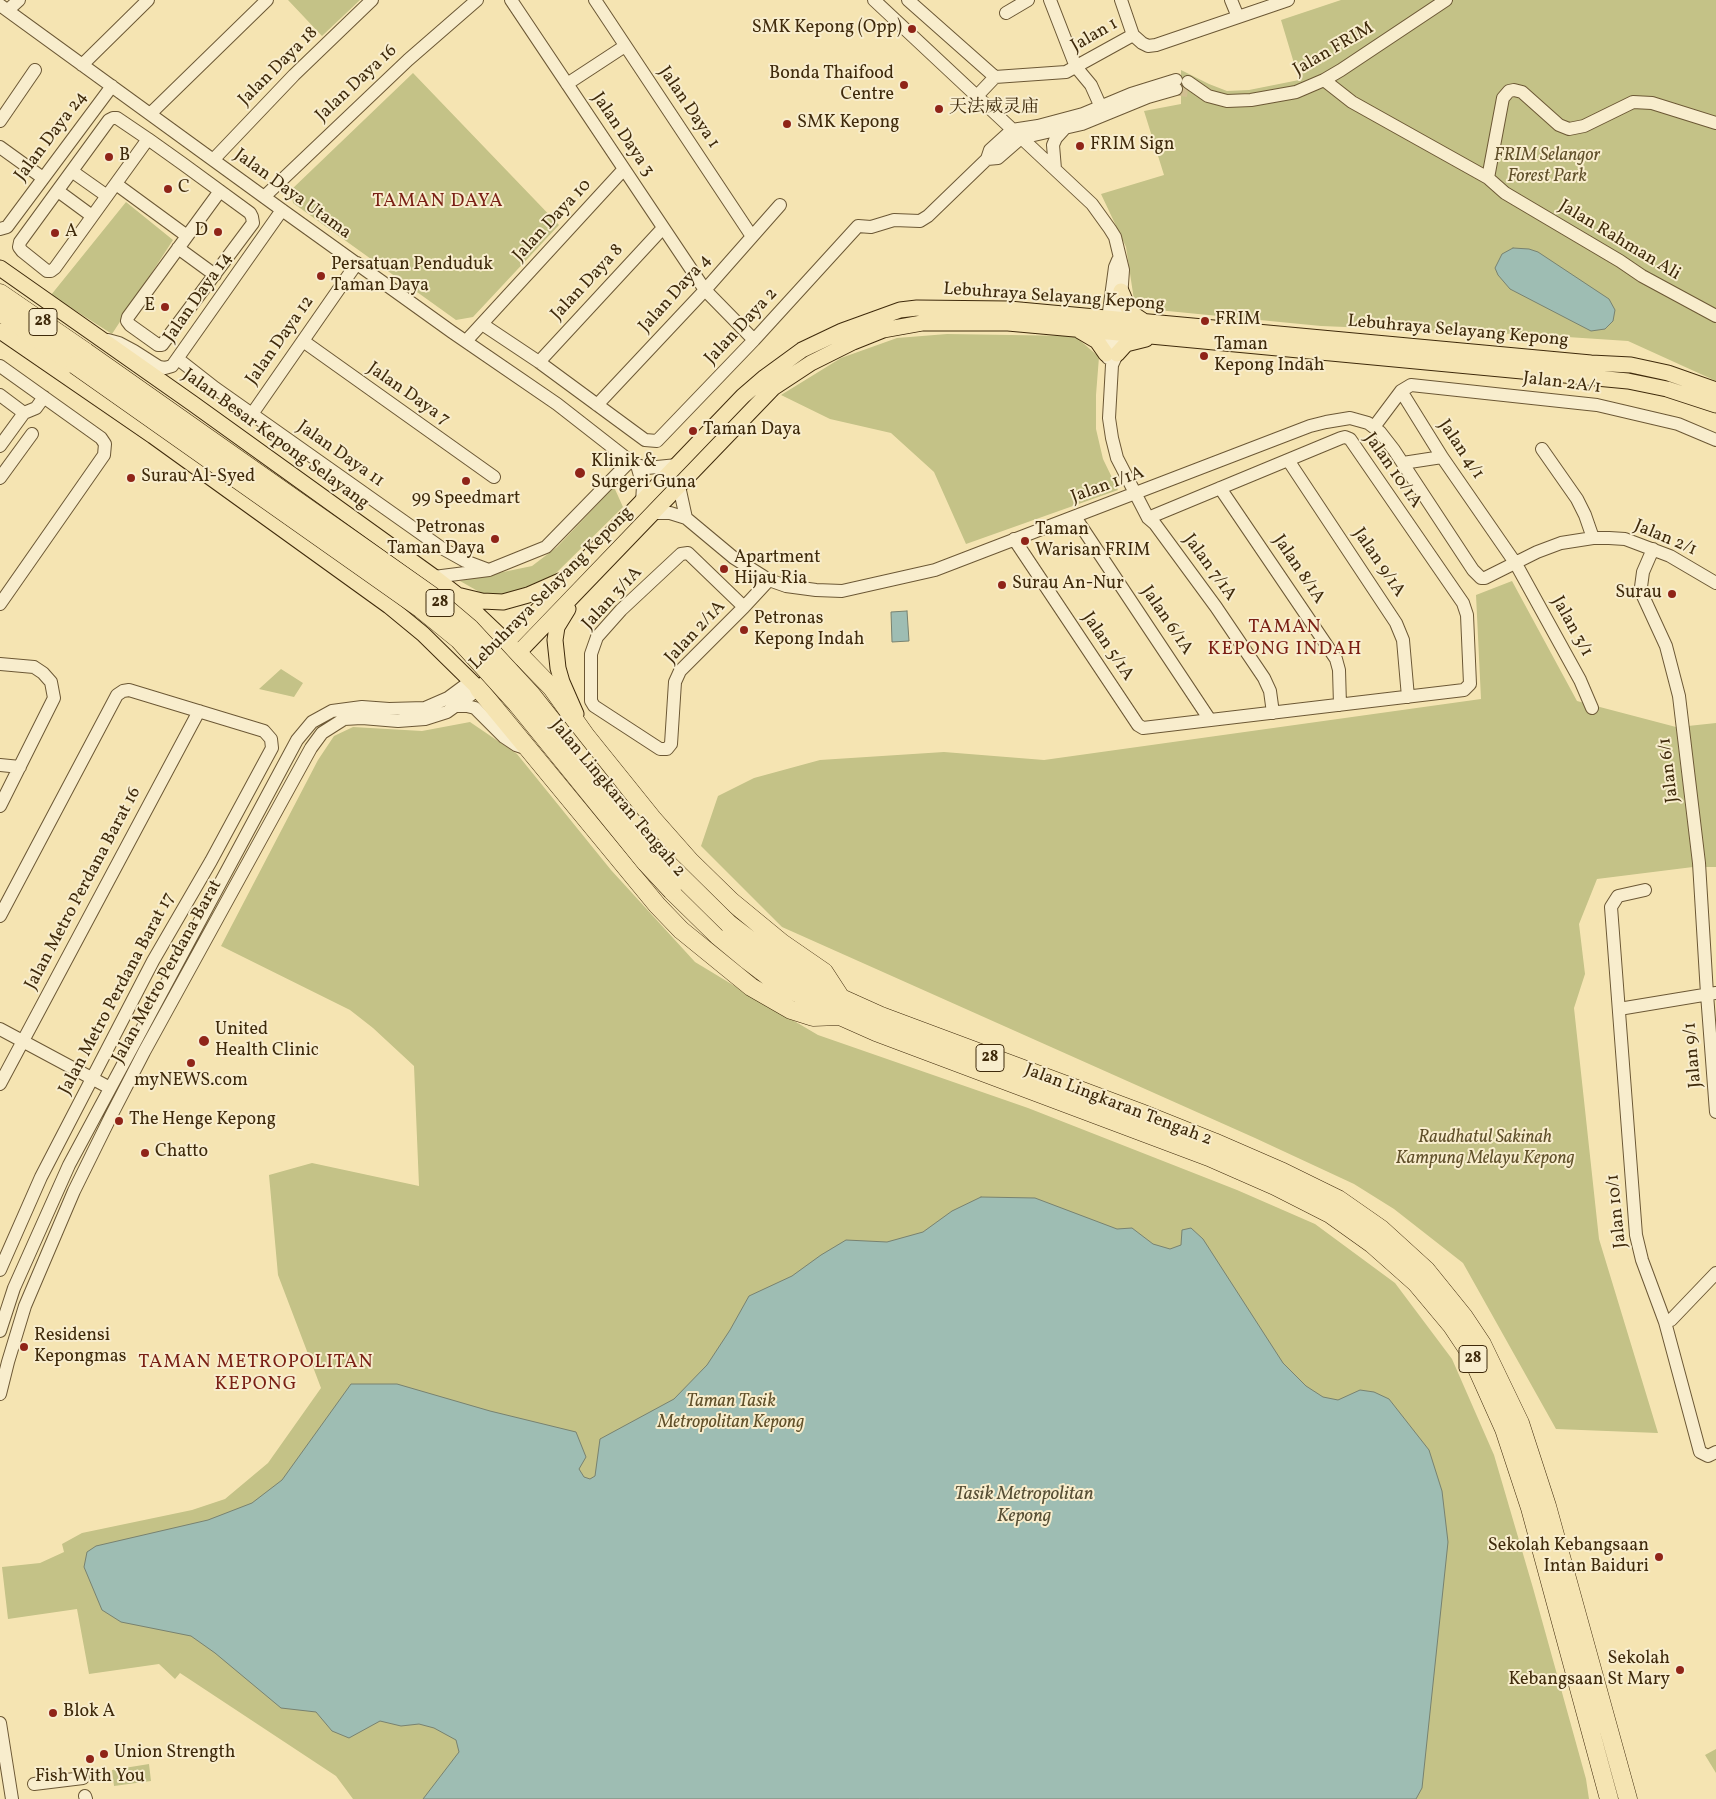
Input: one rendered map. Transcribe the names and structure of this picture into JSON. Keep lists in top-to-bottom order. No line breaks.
{"streets":{"highway":["28","Jalan Lingkaran Tengah 2"],"main road":["Lebuhraya Selayang Kepong","Jalan Besar Kepong Selayang"],"street":["Jalan 1","Jalan FRIM","Jalan Daya 18","Jalan Daya 16","Jalan Daya 1","Jalan Daya 3","Jalan Daya 24","Jalan Daya Utama","Jalan Daya 10","Jalan Rahman Ali","Jalan Daya 8","Jalan Daya 4","Jalan Daya 14","Jalan Daya 2","Jalan Daya 12","Jalan 2A/1","Jalan Daya 7","Jalan 4/1","Jalan Daya 11","Jalan 10/1A","Jalan 1/1A","Jalan 2/1","Jalan 9/1A","Jalan 7/1A","Jalan 8/1A","Jalan 3/1A","Jalan 6/1A","Jalan 3/1","Jalan 2/1A","Jalan 5/1A","Jalan 6/1","Jalan Metro Perdana Barat 16","Jalan Metro Perdana Barat","Jalan Metro Perdana Barat 17","Jalan 9/1","Jalan 10/1"]},"crossings":[["Jalan FRIM","Jalan Rahman Ali"],["Jalan FRIM","Jalan Daya 2"],["Jalan Daya 18","Jalan Daya Utama"],["Jalan Daya 16","Jalan Daya Utama"],["Jalan Daya 1","Jalan Daya 4"],["Jalan Daya 3","Jalan Daya 10"],["Jalan Daya 3","Jalan Daya 8"],["Jalan Daya 3","Jalan Daya 4"],["Jalan Daya 3","Jalan Daya 2"],["Jalan Daya 24","Jalan Daya Utama"],["Jalan Daya Utama","Jalan Daya 10"],["Jalan Daya Utama","Jalan Daya 14"],["Jalan Daya Utama","Jalan Daya 12"],["Jalan Daya 4","Jalan Daya 2"],["Jalan Daya 14","Jalan Besar Kepong Selayang"],["Jalan Daya 14","Jalan Daya 11"],["Lebuhraya Selayang Kepong","Jalan Besar Kepong Selayang"],["Lebuhraya Selayang Kepong","Jalan 1/1A"],["Lebuhraya Selayang Kepong","Jalan 7/1A"],["Lebuhraya Selayang Kepong","Jalan Metro Perdana Barat"],["Jalan Daya 12","Jalan Daya 7"],["Jalan Daya 12","Jalan Daya 11"],["Jalan 2A/1","Jalan 4/1"],["Jalan 4/1","Jalan 2/1"],["Jalan 4/1","Jalan 3/1"],["Jalan 10/1A","Jalan 9/1A"],["Jalan 10/1A","Jalan 7/1A"],["Jalan 10/1A","Jalan 8/1A"],["Jalan 1/1A","Jalan 2/1"],["Jalan 1/1A","Jalan 7/1A"],["Jalan 1/1A","Jalan 6/1A"],["Jalan 1/1A","Jalan 2/1A"],["Jalan 1/1A","Jalan 5/1A"],["Jalan 2/1","Jalan 3/1"],["Jalan 2/1","Jalan 6/1"],["Jalan 3/1A","Jalan 2/1A"],["Jalan 6/1A","Jalan 5/1A"],["Jalan 6/1","Jalan 9/1"],["Jalan Metro Perdana Barat 16","Jalan Metro Perdana Barat 17"]],"districts":["TAMAN DAYA","TAMAN KEPONG INDAH","TAMAN METROPOLITAN KEPONG"],"water":["Tasik Metropolitan Kepong"],"parks":["FRIM Selangor Forest Park","Raudhatul Sakinah Kampung Melayu Kepong","Taman Tasik Metropolitan Kepong"],"places":["SMK Kepong (Opp)","Bonda Thaifood Centre","天法威灵庙","SMK Kepong","FRIM Sign","B","C","D","A","Persatuan Penduduk Taman Daya","E","FRIM","Taman Kepong Indah","Taman Daya","Klinik & Surgeri Guna","Surau Al-Syed","99 Speedmart","Petronas Taman Daya","Taman Warisan FRIM","Apartment Hijau Ria","Surau An-Nur","Surau","Petronas Kepong Indah","United Health Clinic","myNEWS.com","The Henge Kepong","Chatto","Residensi Kepongmas","Sekolah Kebangsaan Intan Baiduri","Sekolah Kebangsaan St Mary","Blok A","Union Strength","Fish With You"]}
